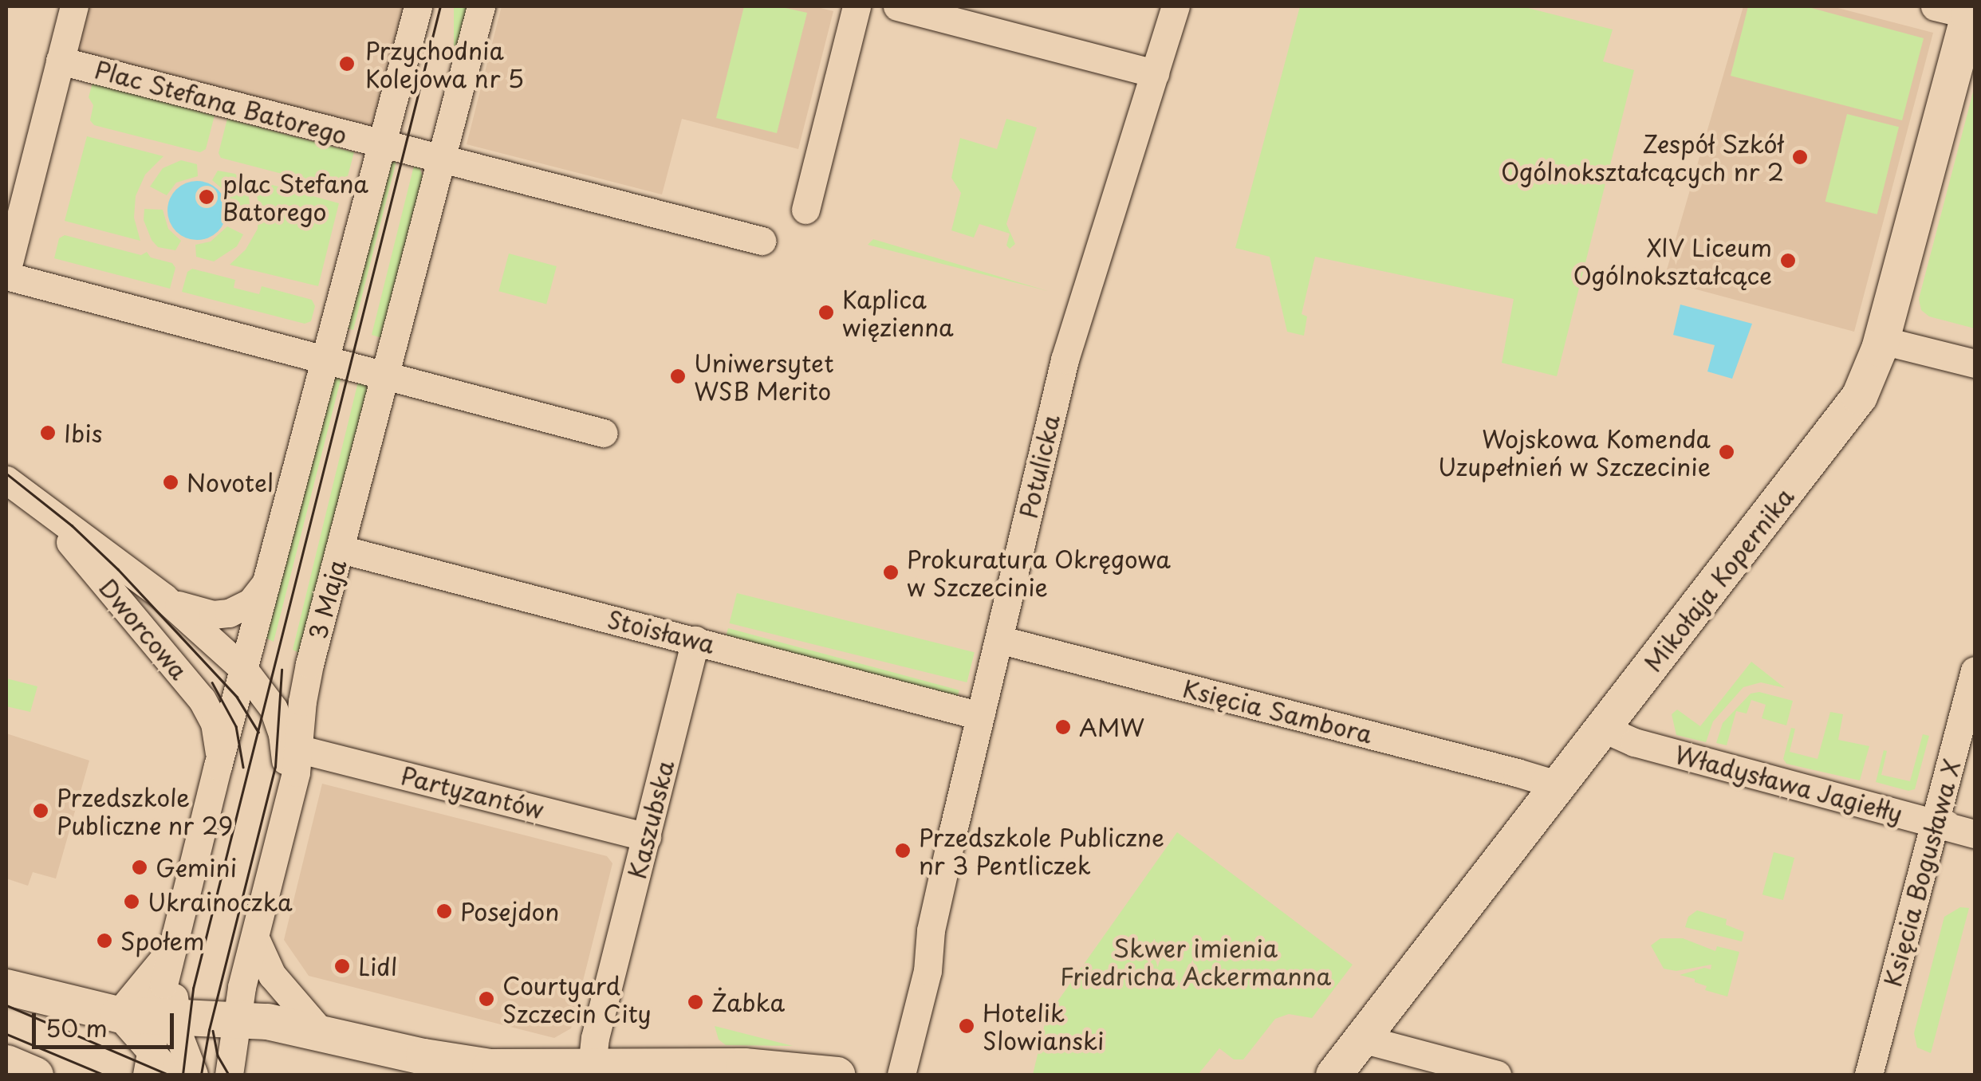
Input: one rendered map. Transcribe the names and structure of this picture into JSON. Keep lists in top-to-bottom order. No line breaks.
{"streets":{"main road":["Mikołaja Kopernika"],"street":["Plac Stefana Batorego","Potulicka","3 Maja","Dworcowa","Stoisława","Księcia Sambora","Władysława Jagiełły","Partyzantów","Kaszubska","Księcia Bogusława X"]},"crossings":[["Potulicka","Stoisława"],["Potulicka","Księcia Sambora"],["Mikołaja Kopernika","Księcia Sambora"],["Mikołaja Kopernika","Władysława Jagiełły"],["3 Maja","Dworcowa"],["3 Maja","Stoisława"],["3 Maja","Partyzantów"],["Stoisława","Kaszubska"],["Władysława Jagiełły","Księcia Bogusława X"],["Partyzantów","Kaszubska"]],"parks":["Skwer imienia Friedricha Ackermanna"],"places":["Przychodnia Kolejowa nr 5","Zespół Szkół Ogólnokształcących nr 2","plac Stefana Batorego","XIV Liceum Ogólnokształcące","Kaplica więzienna","Uniwersytet WSB Merito","Ibis","Wojskowa Komenda Uzupełnień w Szczecinie","Novotel","Prokuratura Okręgowa w Szczecinie","AMW","Przedszkole Publiczne nr 29","Przedszkole Publiczne nr 3 Pentliczek","Gemini","Ukrainoczka","Posejdon","Społem","Lidl","Courtyard Szczecin City","Żabka","Hotelik Slowianski"],"scale_bar":"50 m"}
